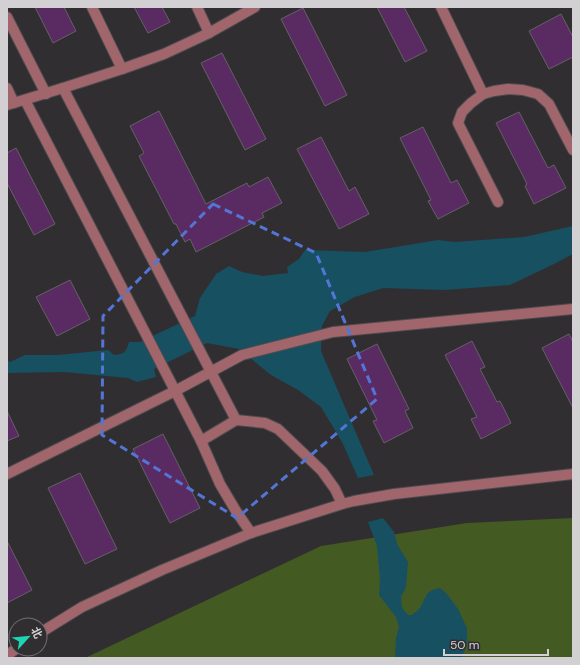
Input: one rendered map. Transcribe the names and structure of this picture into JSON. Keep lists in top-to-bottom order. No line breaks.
{"scale_bar":"50 m","north":"top right"}
